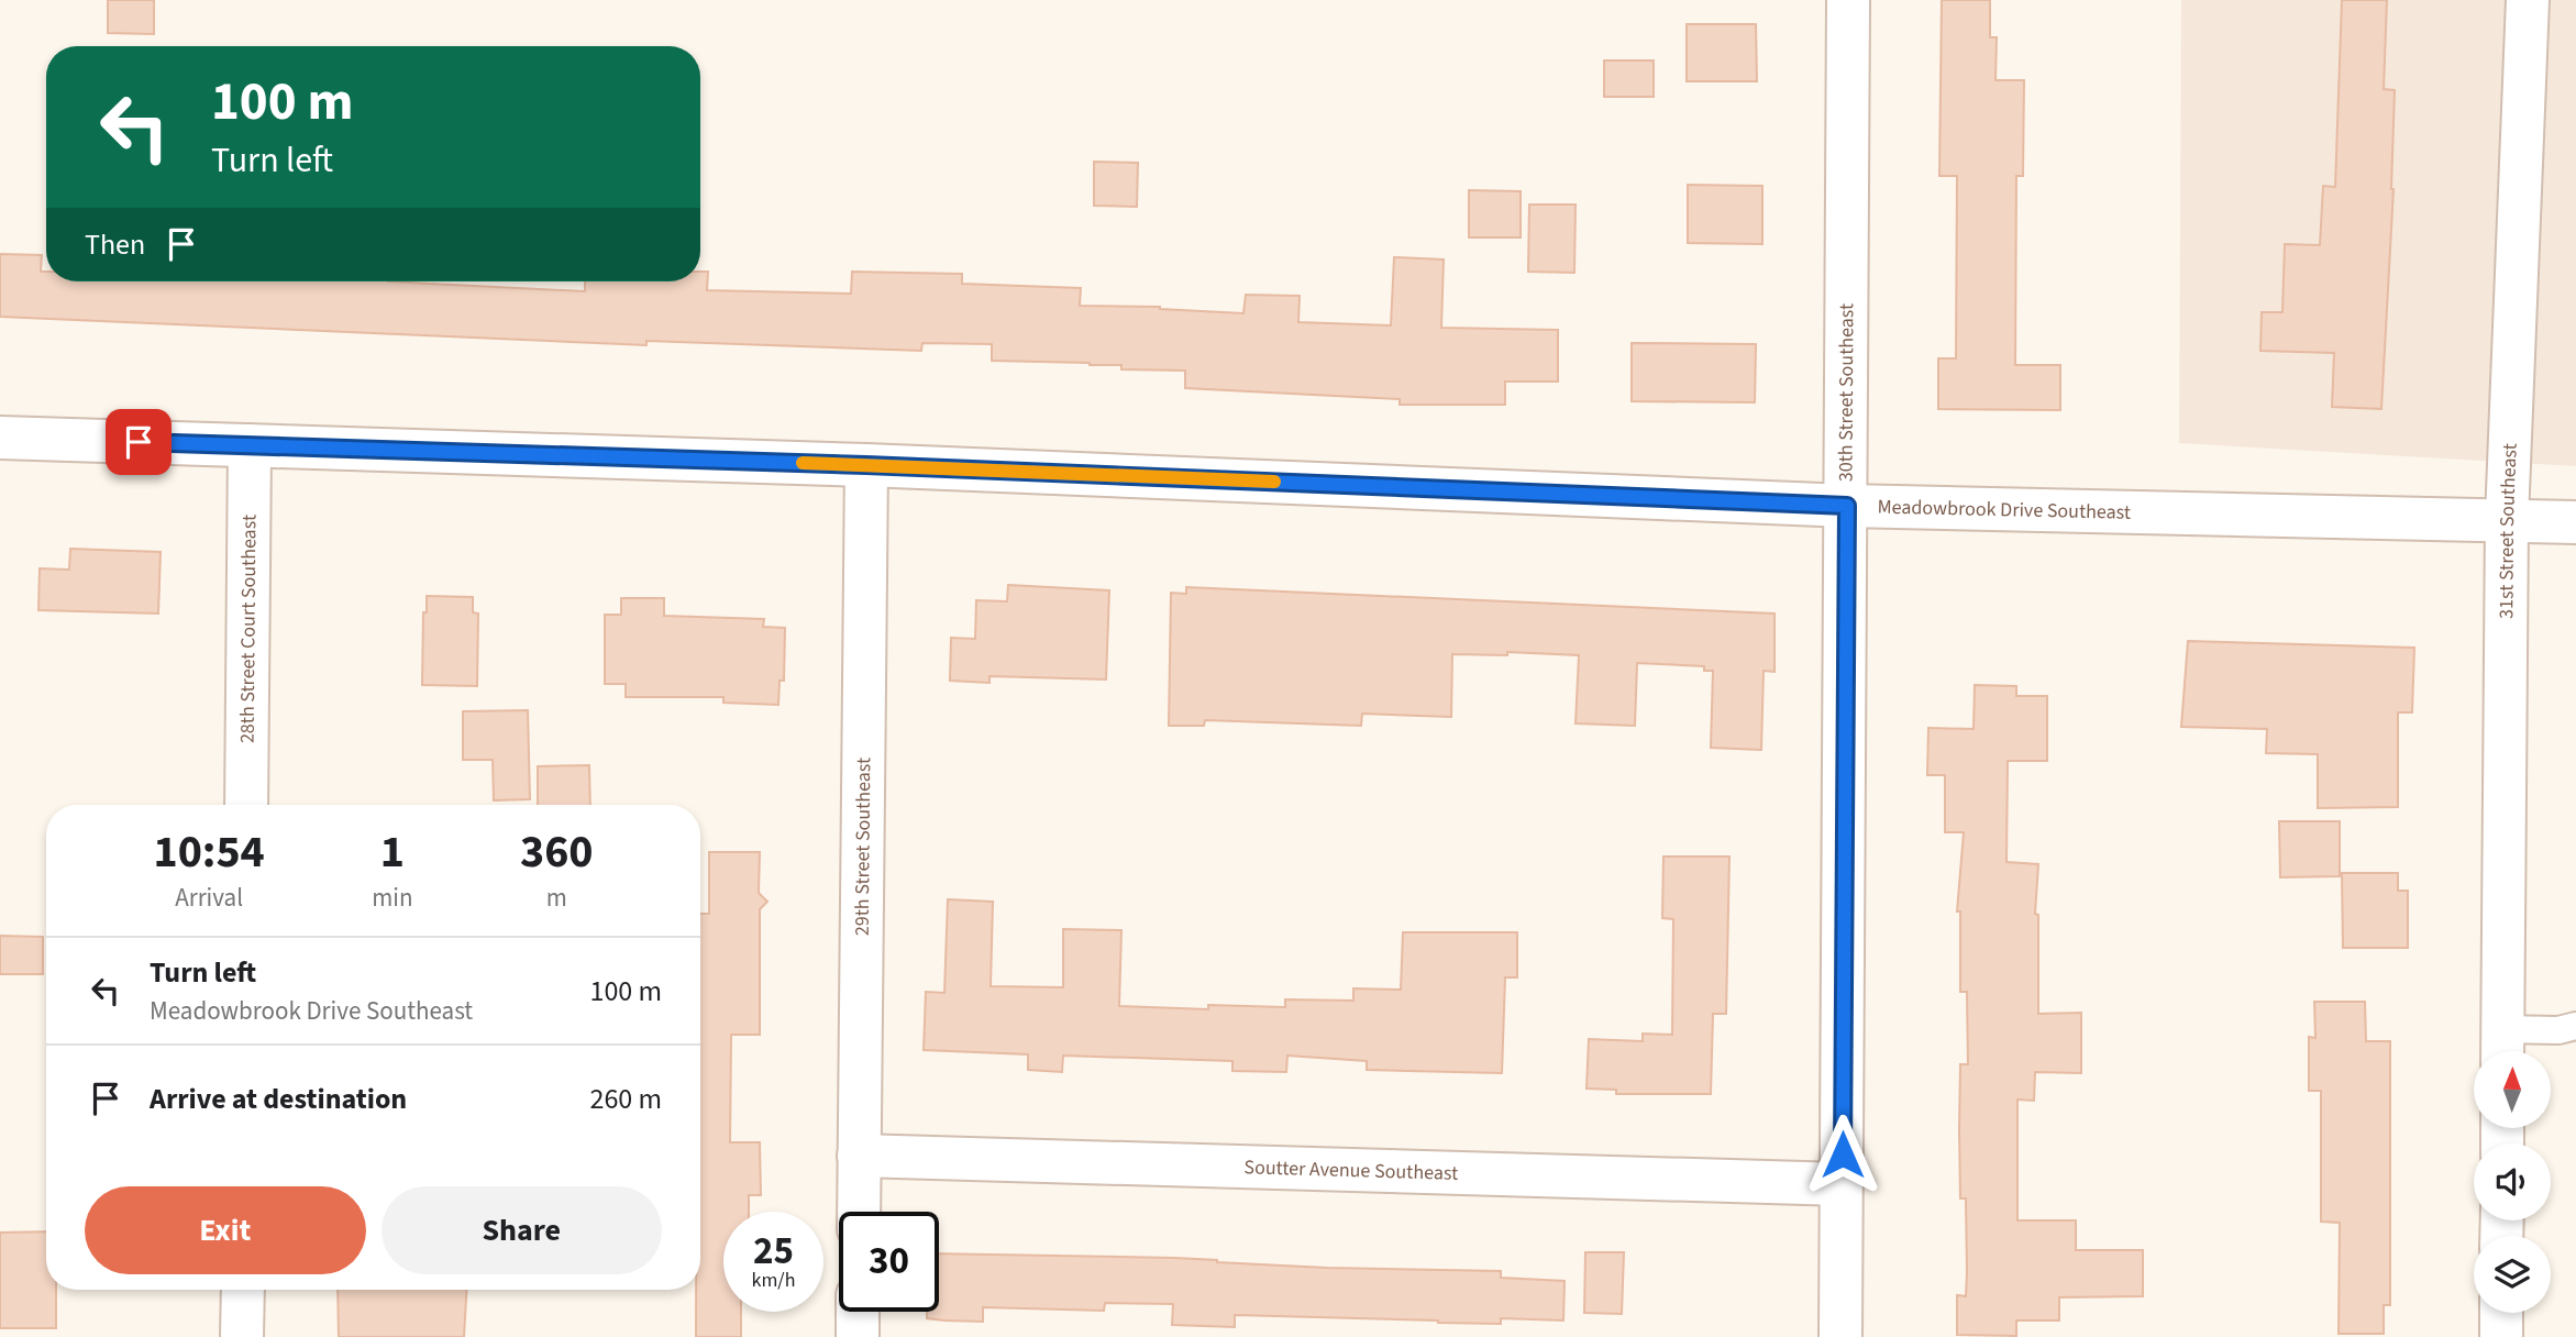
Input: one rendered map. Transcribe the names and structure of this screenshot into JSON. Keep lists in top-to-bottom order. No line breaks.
{"streets":{"street":["30th Street Southeast","Meadowbrook Drive Southeast","31st Street Southeast","28th Street Court Southeast","29th Street Southeast","Soutter Avenue Southeast"]},"crossings":[["30th Street Southeast","Meadowbrook Drive Southeast"],["30th Street Southeast","Soutter Avenue Southeast"],["Meadowbrook Drive Southeast","31st Street Southeast"],["Meadowbrook Drive Southeast","28th Street Court Southeast"],["Meadowbrook Drive Southeast","29th Street Southeast"],["29th Street Southeast","Soutter Avenue Southeast"]],"north":"top","page":{"turn":["100 m","Turn left"],"then":"Then","eta":["10:54","Arrival","1","min","360","m"],"list":[{"name":"Turn left","note":"Meadowbrook Drive Southeast","value":"100 m"},{"name":"Arrive at destination","value":"260 m"}],"buttons":["Exit","Share"],"speed":"25 km/h","limit":"30"}}
